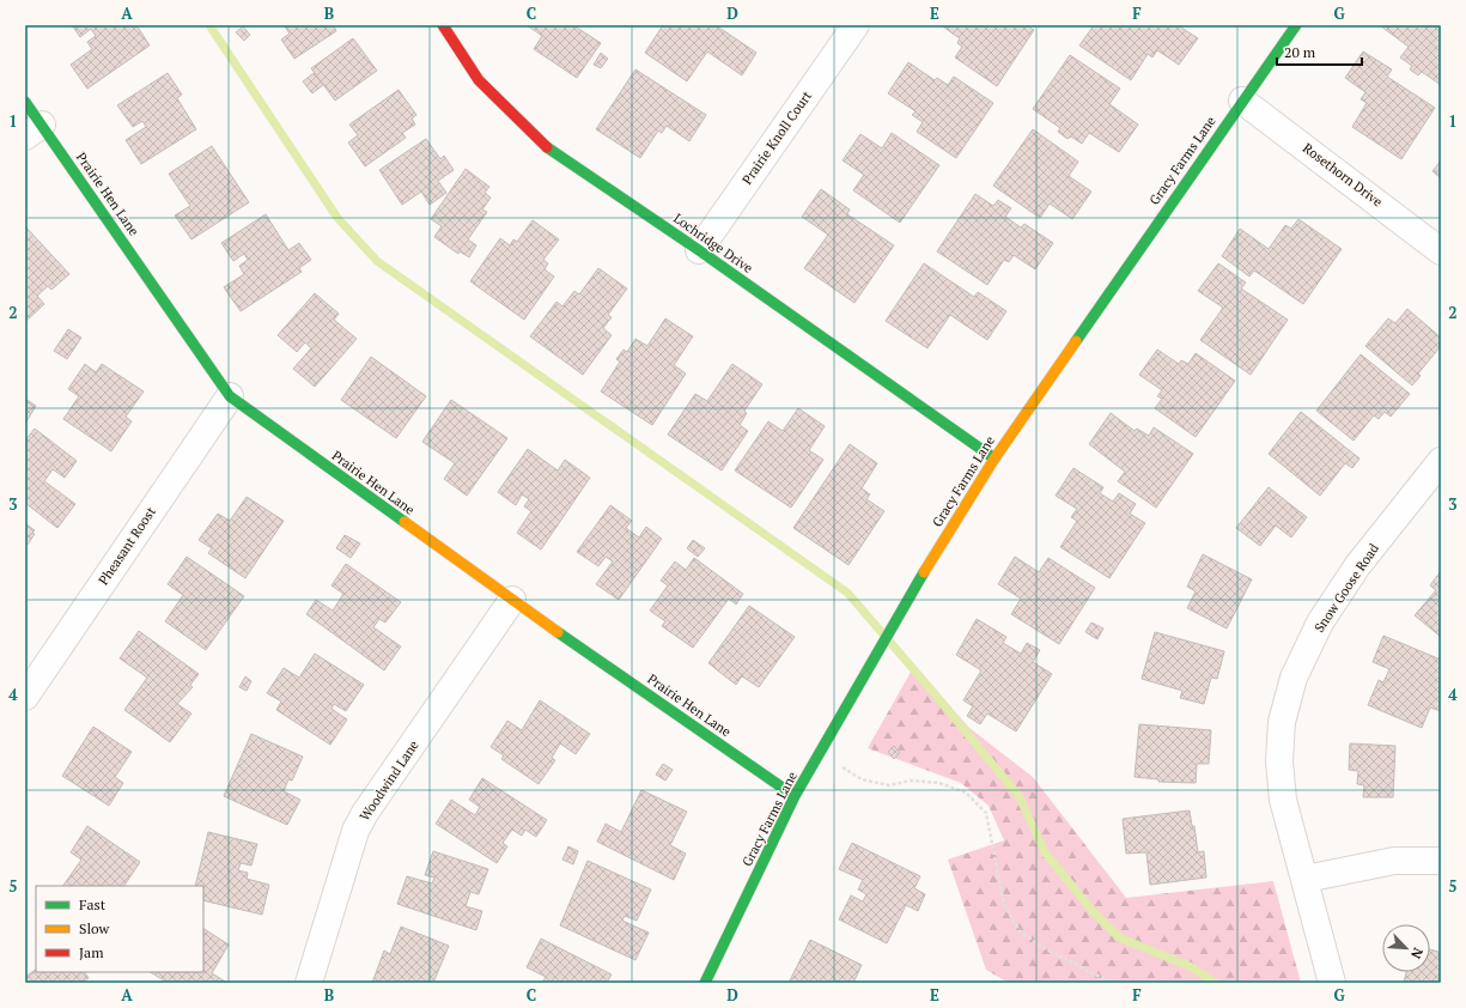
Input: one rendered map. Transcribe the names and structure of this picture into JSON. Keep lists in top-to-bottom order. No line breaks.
{"streets":{"street":["Prairie Knoll Court","Gracy Farms Lane","Rosethorn Drive","Prairie Hen Lane","Lochridge Drive","Pheasant Roost","Snow Goose Road","Woodwind Lane"]},"crossings":[["Prairie Knoll Court","Lochridge Drive"],["Gracy Farms Lane","Rosethorn Drive"],["Gracy Farms Lane","Prairie Hen Lane"],["Gracy Farms Lane","Lochridge Drive"],["Prairie Hen Lane","Pheasant Roost"],["Prairie Hen Lane","Woodwind Lane"]],"legend":["Fast","Slow","Jam"],"scale_bar":"20 m","north":"bottom right","grid":{"columns":["A","B","C","D","E","F","G"],"rows":["1","2","3","4","5"]}}
